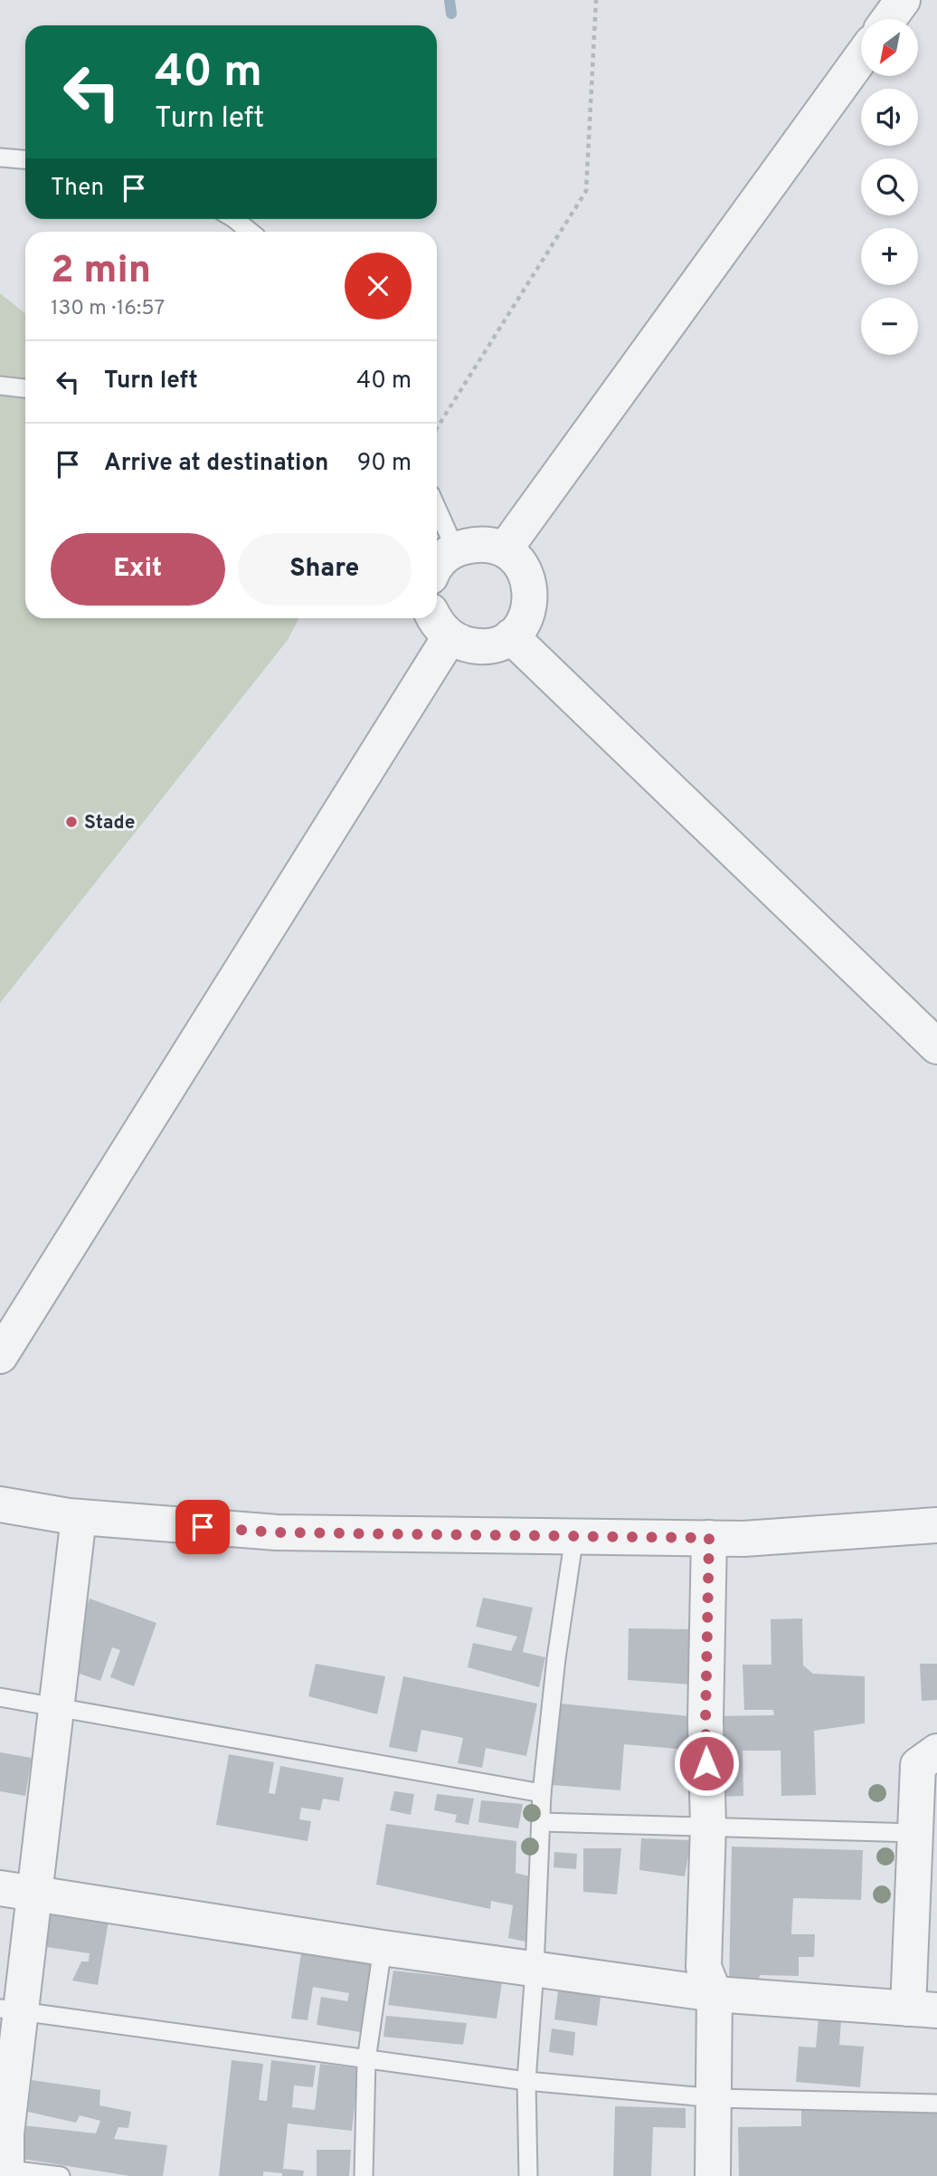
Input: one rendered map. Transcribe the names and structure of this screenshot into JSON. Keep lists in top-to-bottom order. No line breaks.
{"places":["Stade"],"north":"bottom left","page":{"map_buttons":["+","−"],"turn":["40 m","Turn left"],"then":"Then","heading":["2 min","130 m · 16:57"],"list":[{"name":"Turn left","value":"40 m"},{"name":"Arrive at destination","value":"90 m"}],"buttons":["Exit","Share"]}}
